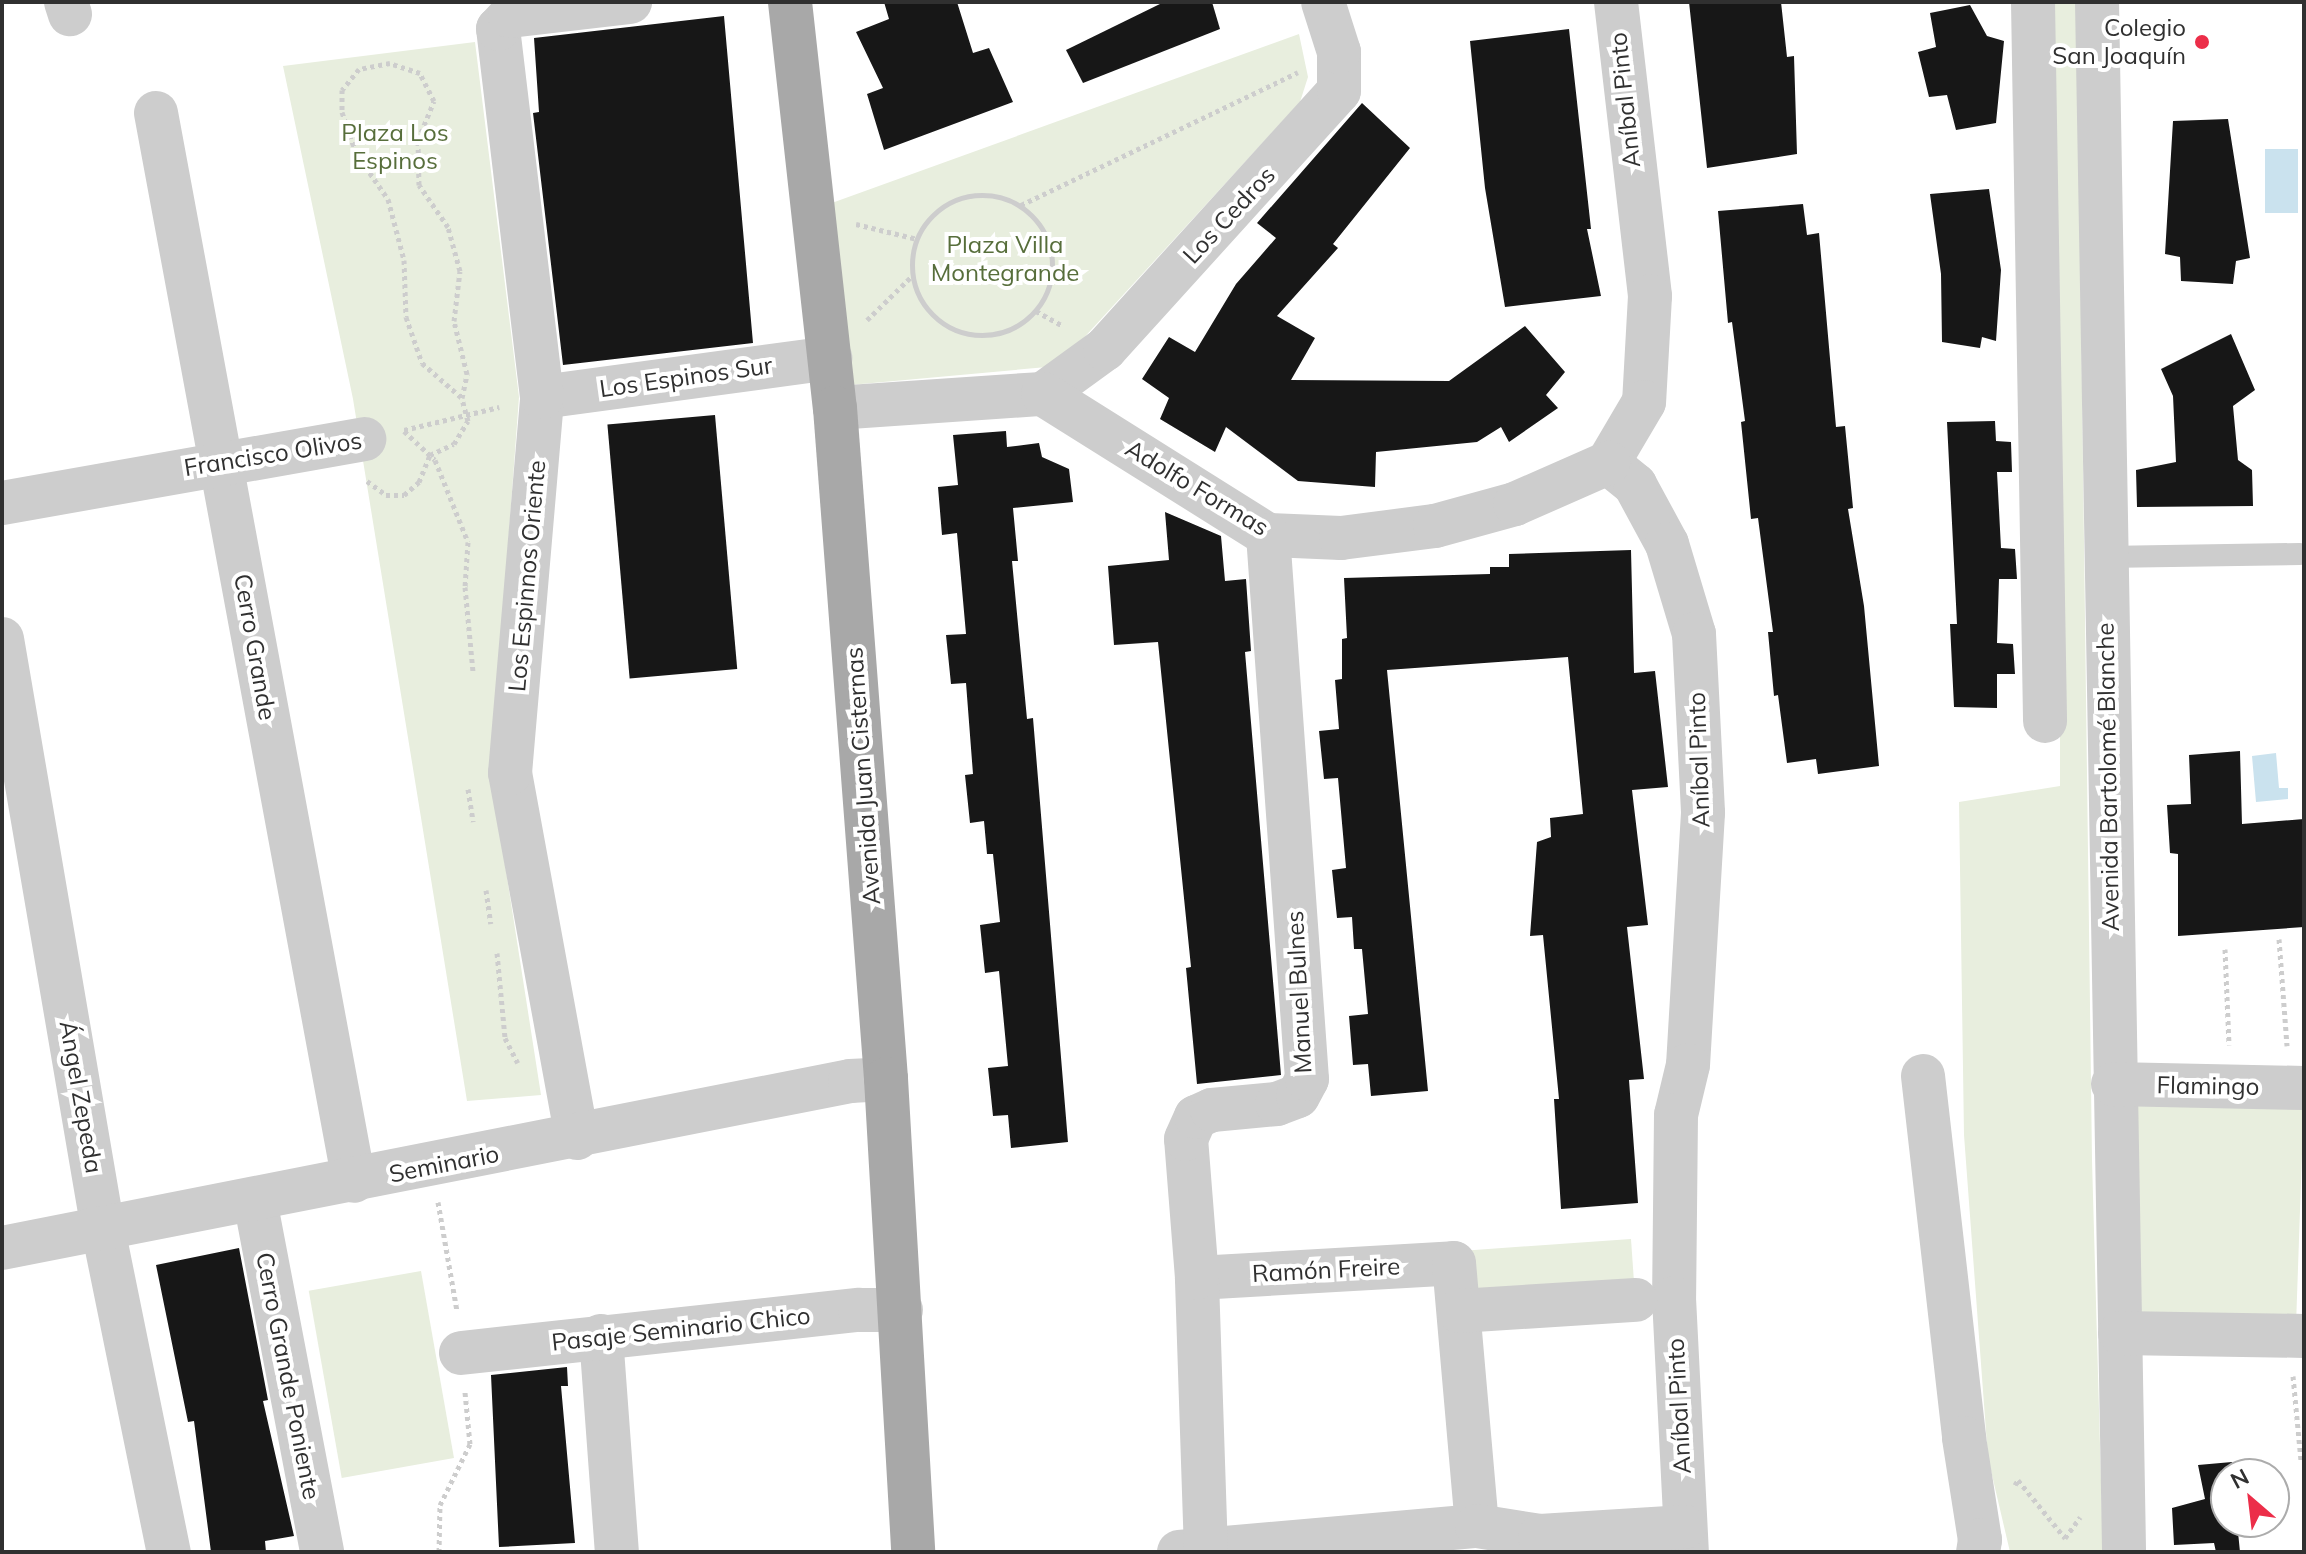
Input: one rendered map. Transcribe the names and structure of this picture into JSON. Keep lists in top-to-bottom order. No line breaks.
{"streets":{"main road":["Avenida Juan Cisternas"],"street":["Aníbal Pinto","Los Cedros","Los Espinos Sur","Francisco Olivos","Adolfo Formas","Los Espinnos Oriente","Cerro Grande","Avenida Bartolomé Blanche","Manuel Bulnes","Flamingo","Ángel Zepeda","Seminario","Ramón Freire","Pasaje Seminario Chico","Cerro Grande Poniente"]},"crossings":[["Aníbal Pinto","Adolfo Formas"],["Los Cedros","Adolfo Formas"],["Los Espinos Sur","Francisco Olivos"],["Los Espinos Sur","Los Espinnos Oriente"],["Los Espinos Sur","Avenida Juan Cisternas"],["Francisco Olivos","Los Espinnos Oriente"],["Francisco Olivos","Cerro Grande"],["Adolfo Formas","Manuel Bulnes"],["Los Espinnos Oriente","Seminario"],["Cerro Grande","Seminario"],["Avenida Juan Cisternas","Seminario"],["Avenida Juan Cisternas","Pasaje Seminario Chico"],["Avenida Bartolomé Blanche","Flamingo"],["Manuel Bulnes","Ramón Freire"],["Ángel Zepeda","Seminario"],["Seminario","Cerro Grande Poniente"]],"parks":["Plaza Los Espinos","Plaza Villa Montegrande"],"places":["Colegio San Joaquín"],"north":"top left"}
